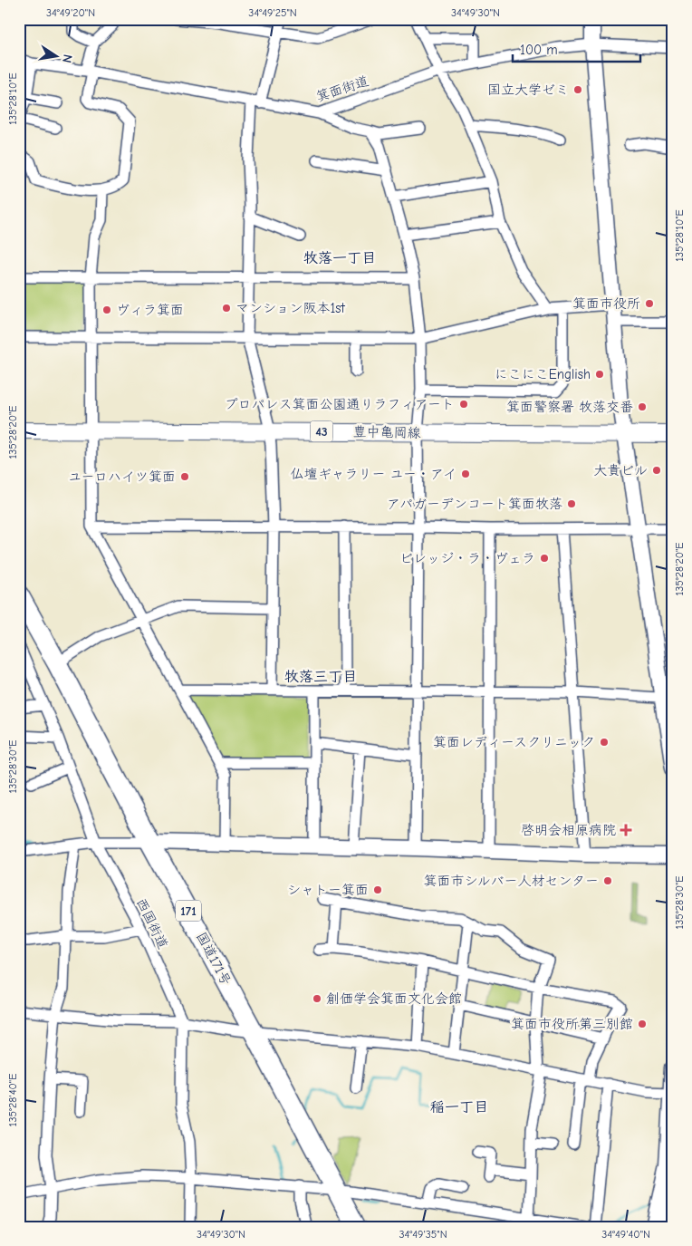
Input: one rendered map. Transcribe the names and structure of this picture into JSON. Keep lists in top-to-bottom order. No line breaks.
{"streets":{"highway":["171","国道171号"],"main road":["43","豊中亀岡線"],"street":["箕面街道","西国街道"]},"districts":["牧落一丁目","牧落三丁目","稲一丁目"],"places":{"other":["国立大学ゼミ","箕面市役所","マンション阪本1st","ヴィラ箕面","にこにこEnglish","プロパレス箕面公園通りラフィアート","箕面警察署 牧落交番","大貴ビル","仏壇ギャラリー ユー・アイ","ユーロハイツ箕面","アパガーデンコート箕面牧落","ビレッジ・ラ・ヴェラ","箕面レディースクリニック","箕面市シルバー人材センター","シャトー箕面","創価学会箕面文化会館","箕面市役所第三別館"],"health":["啓明会相原病院"]},"scale_bar":"100 m","north":"right","coordinates":["34°49'20\"N","34°49'25\"N","34°49'30\"N","135°28'10\"E","135°28'20\"E","135°28'30\"E","135°28'40\"E","34°49'35\"N","34°49'40\"N"]}
